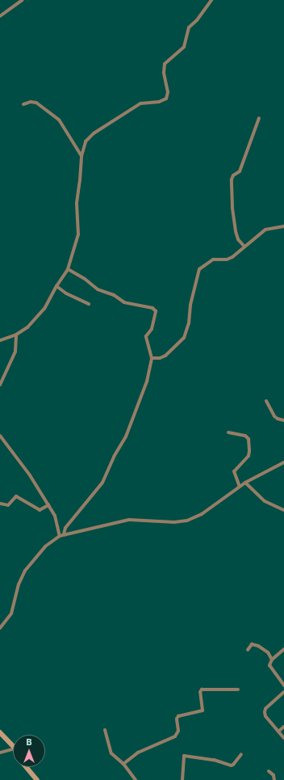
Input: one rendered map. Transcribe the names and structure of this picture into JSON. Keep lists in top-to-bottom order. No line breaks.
{"north":"top"}
